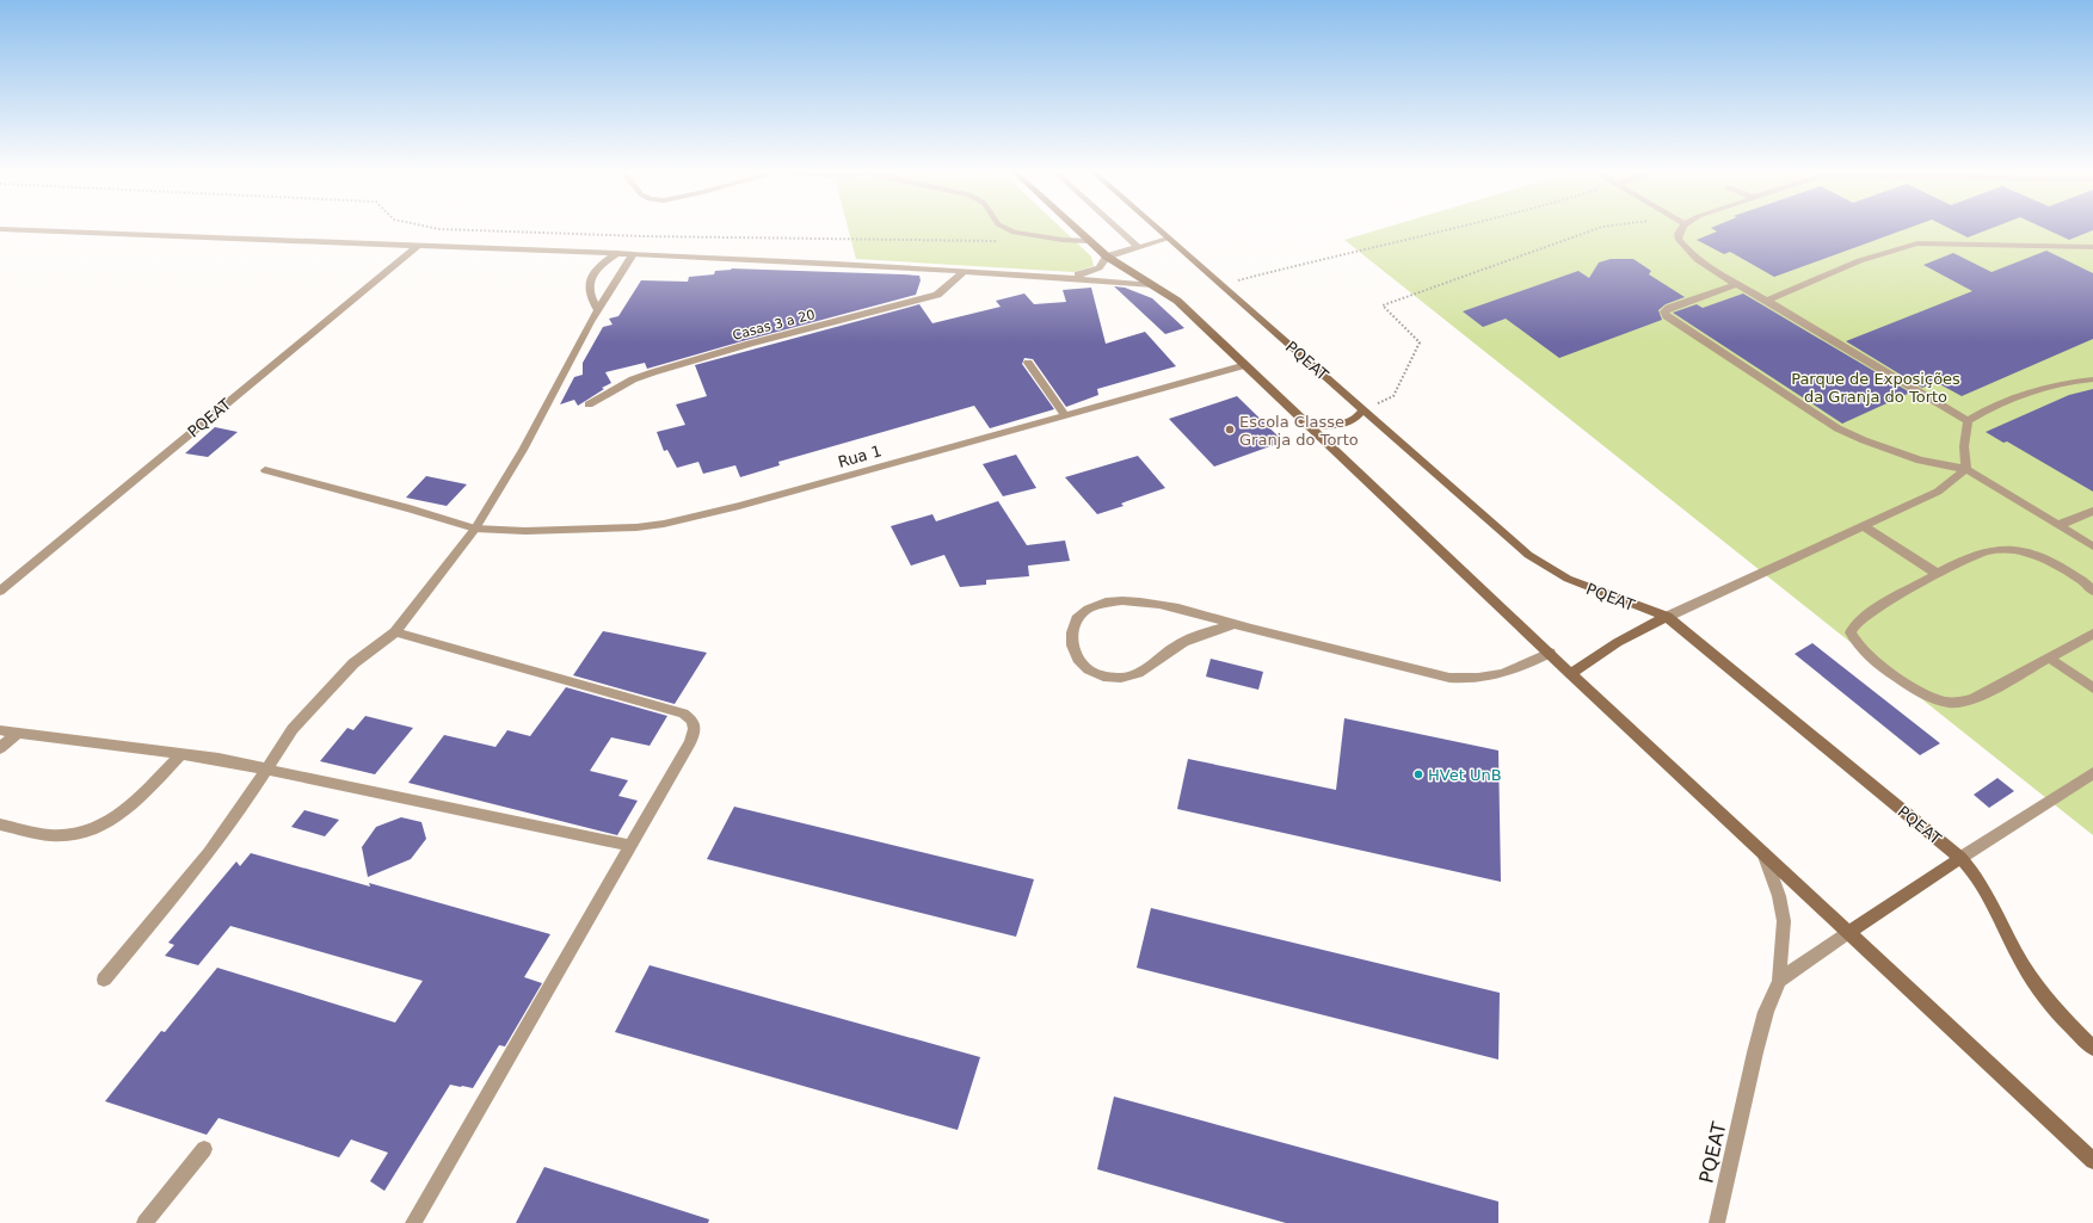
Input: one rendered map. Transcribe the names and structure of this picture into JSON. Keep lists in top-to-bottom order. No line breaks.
{"streets":{"street":["Casas 3 a 20","PQEAT","Rua 1"]},"crossings":[["PQEAT","Rua 1"]],"parks":["Parque de Exposições da Granja do Torto"],"places":["Escola Classe Granja do Torto","HVet UnB"]}
